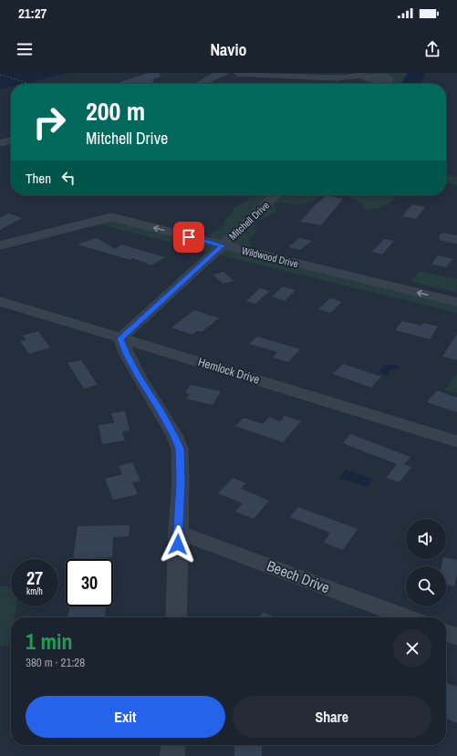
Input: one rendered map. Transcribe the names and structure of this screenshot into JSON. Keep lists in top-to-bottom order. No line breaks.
{"streets":{"street":["Mitchell Drive","Wildwood Drive","Hemlock Drive","Beech Drive"]},"crossings":[["Mitchell Drive","Wildwood Drive"],["Mitchell Drive","Hemlock Drive"]],"page":{"status":"21:27","header":"Navio","turn":["200 m","Mitchell Drive"],"then":"Then","speed":"27 km/h","limit":"30","heading":["1 min","380 m · 21:28"],"buttons":["Exit","Share"]}}
